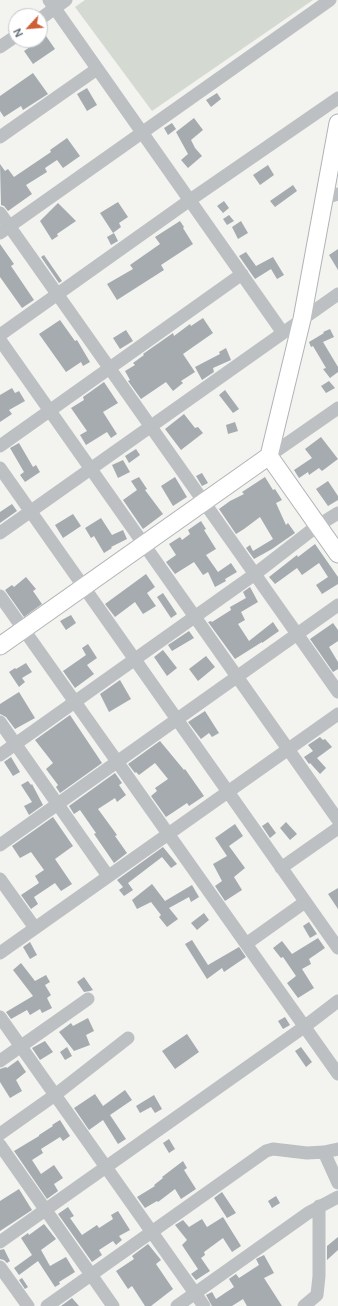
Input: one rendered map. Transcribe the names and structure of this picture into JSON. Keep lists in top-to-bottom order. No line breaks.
{"north":"bottom left"}
